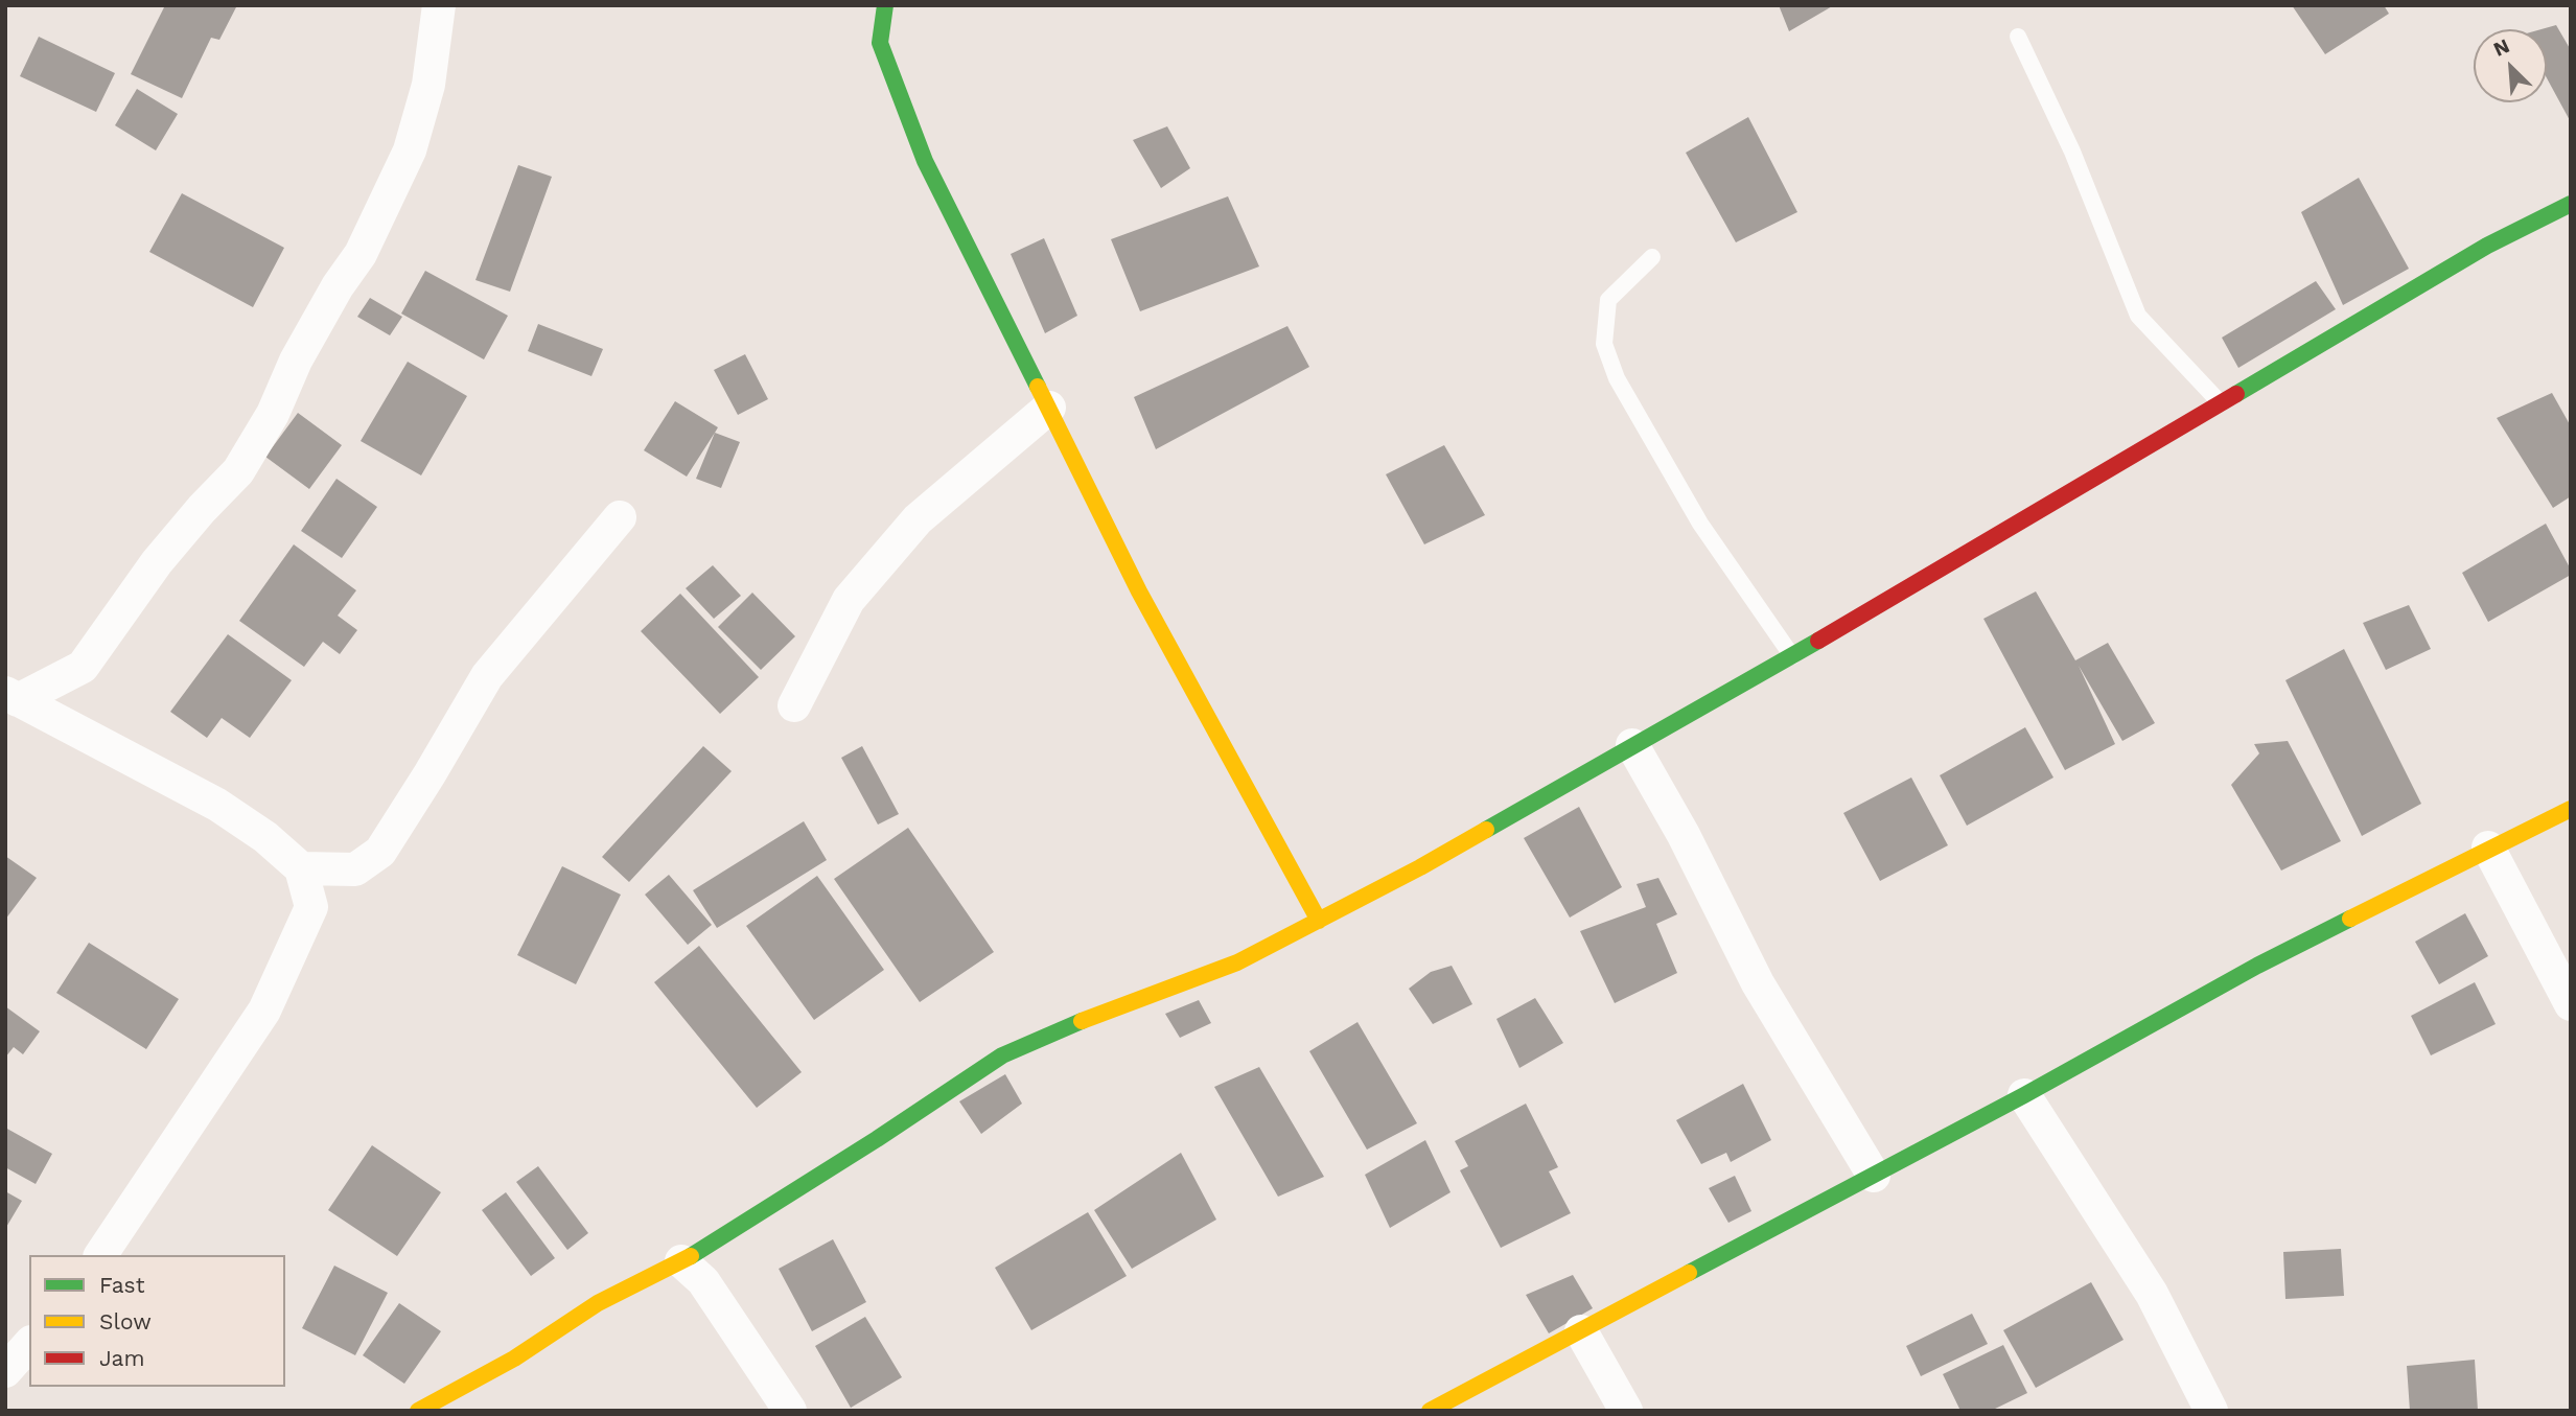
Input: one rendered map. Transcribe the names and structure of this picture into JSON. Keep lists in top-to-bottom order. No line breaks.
{"legend":["Fast","Slow","Jam"],"north":"top left"}
